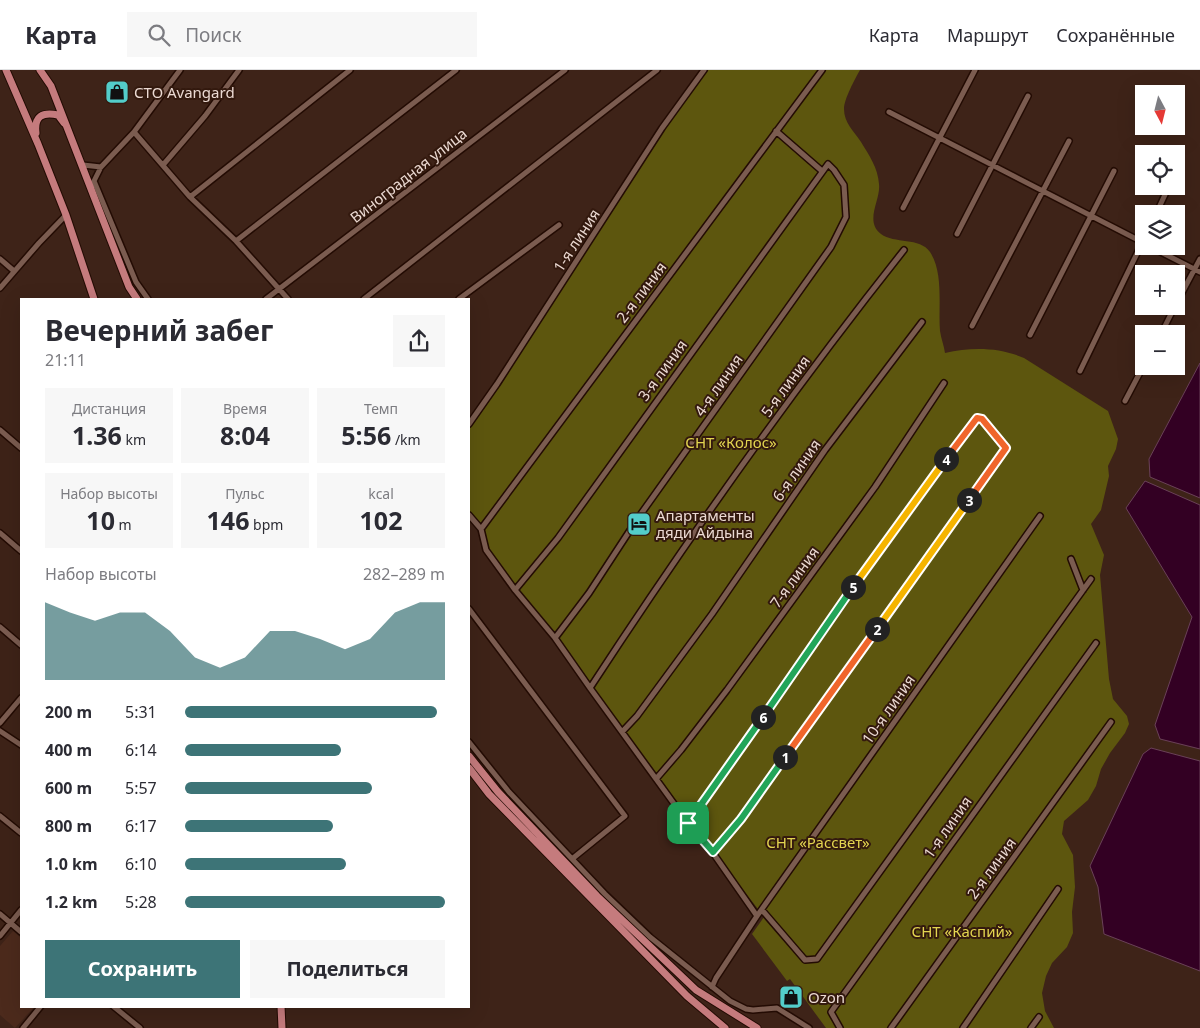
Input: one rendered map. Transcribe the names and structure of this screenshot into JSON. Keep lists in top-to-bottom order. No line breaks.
{"streets":{"street":["Виноградная улица","1-я линия","2-я линия","3-я линия","4-я линия","5-я линия","6-я линия","7-я линия","10-я линия"]},"crossings":[["3-я линия","4-я линия"]],"parks":["СНТ «Колос»","СНТ «Рассвет»","СНТ «Каспий»"],"places":{"shop":["СТО Avangard","Ozon"],"hotel":["Апартаменты дяди Айдына"]},"north":"bottom","page":{"header":"Карта","search":"Поиск","nav":["Карта","Маршрут","Сохранённые"],"map_buttons":["+","−"],"heading":["Вечерний забег","21:11"],"stats":[["Дистанция","1.36 km"],["Время","8:04"],["Темп","5:56 /km"],["Набор высоты","10 m"],["Пульс","146 bpm"],["kcal","102"]],"pins":["4","3","5","2","6","1"],"chart":["Набор высоты","282–289 m"],"list":[{"name":"200 m","note":"5:31"},{"name":"400 m","note":"6:14"},{"name":"600 m","note":"5:57"},{"name":"800 m","note":"6:17"},{"name":"1.0 km","note":"6:10"},{"name":"1.2 km","note":"5:28"}],"buttons":["Сохранить","Поделиться"]}}
